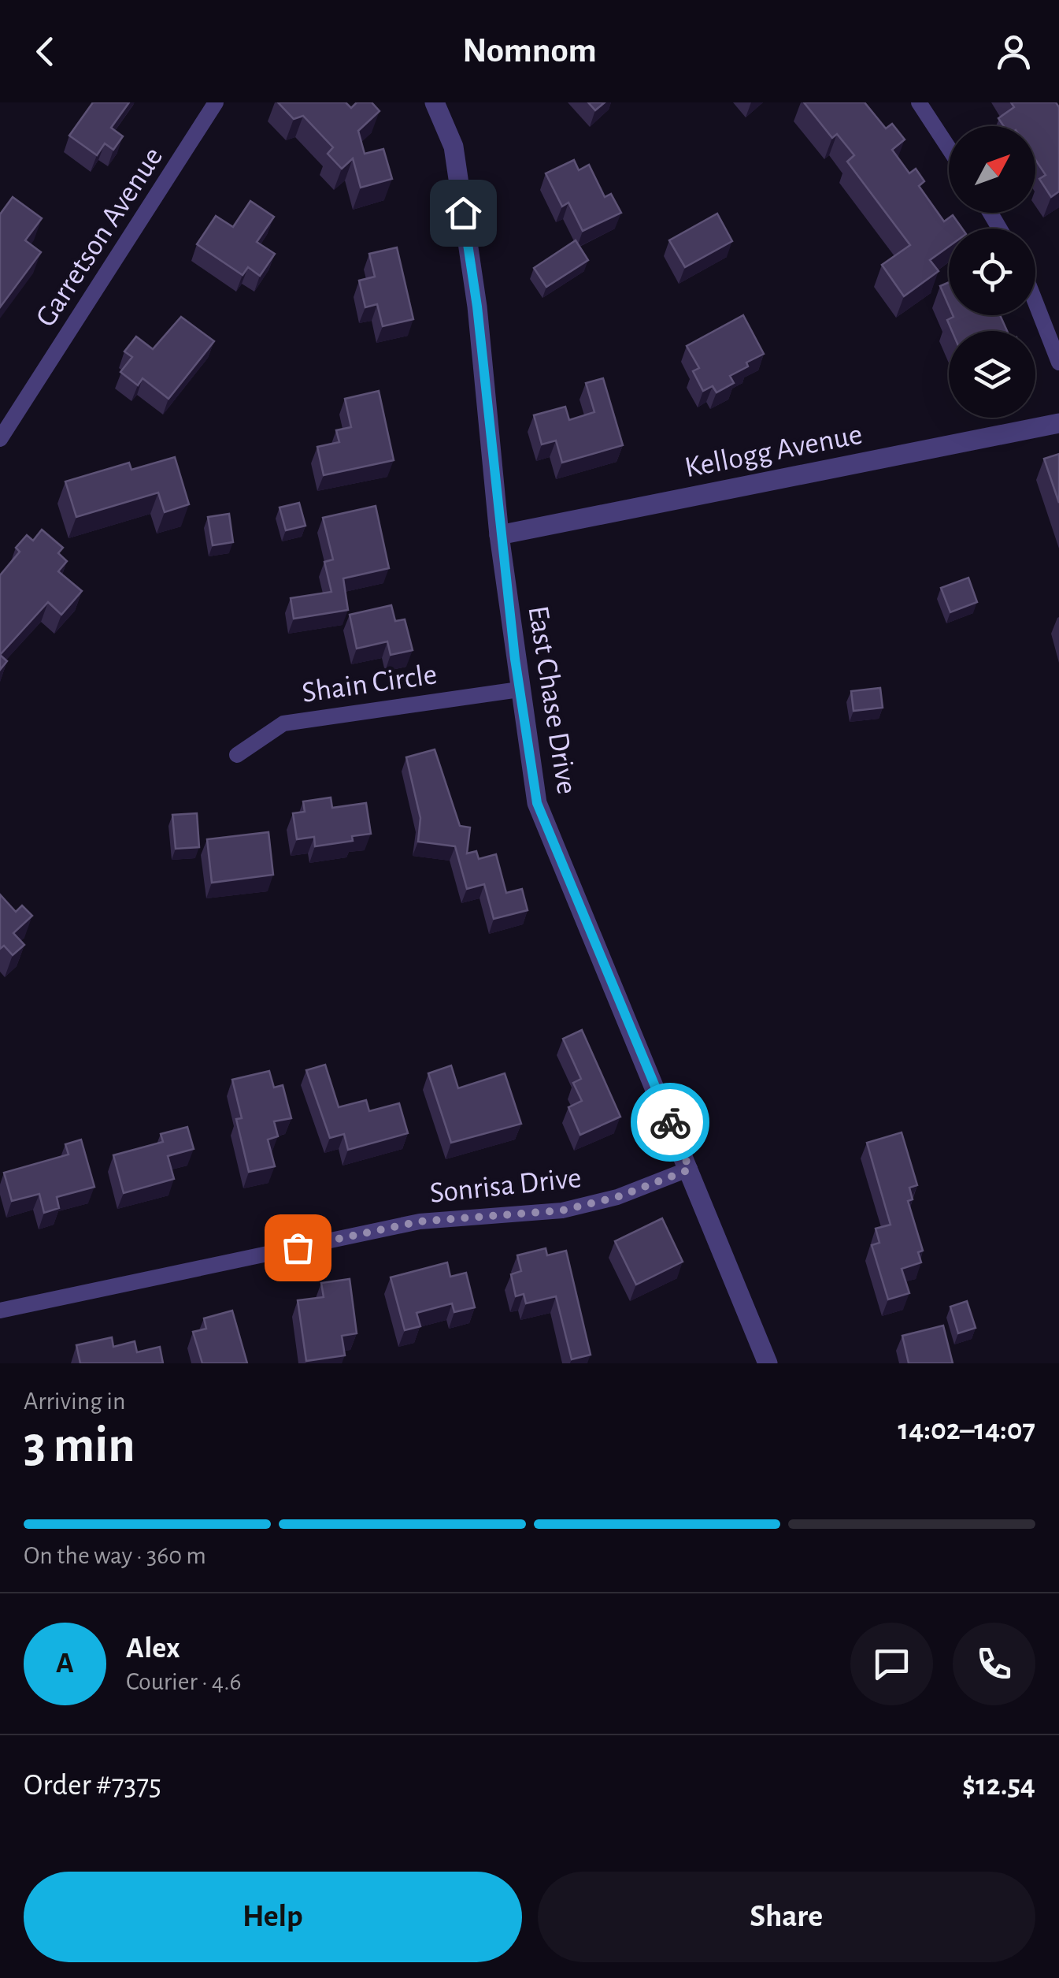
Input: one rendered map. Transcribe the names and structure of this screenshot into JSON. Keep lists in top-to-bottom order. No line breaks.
{"streets":{"street":["Garretson Avenue","Kellogg Avenue","Shain Circle","East Chase Drive","Sonrisa Drive"]},"crossings":[["Kellogg Avenue","East Chase Drive"],["Shain Circle","East Chase Drive"],["East Chase Drive","Sonrisa Drive"]],"north":"top right","page":{"header":"Nomnom","heading":["3 min","Arriving in","14:02–14:07"],"panel":["Alex","Courier · 4.6","Order #7375","$12.54"],"bar":"On the way · 360 m","round":"A","buttons":["Help","Share"]}}
